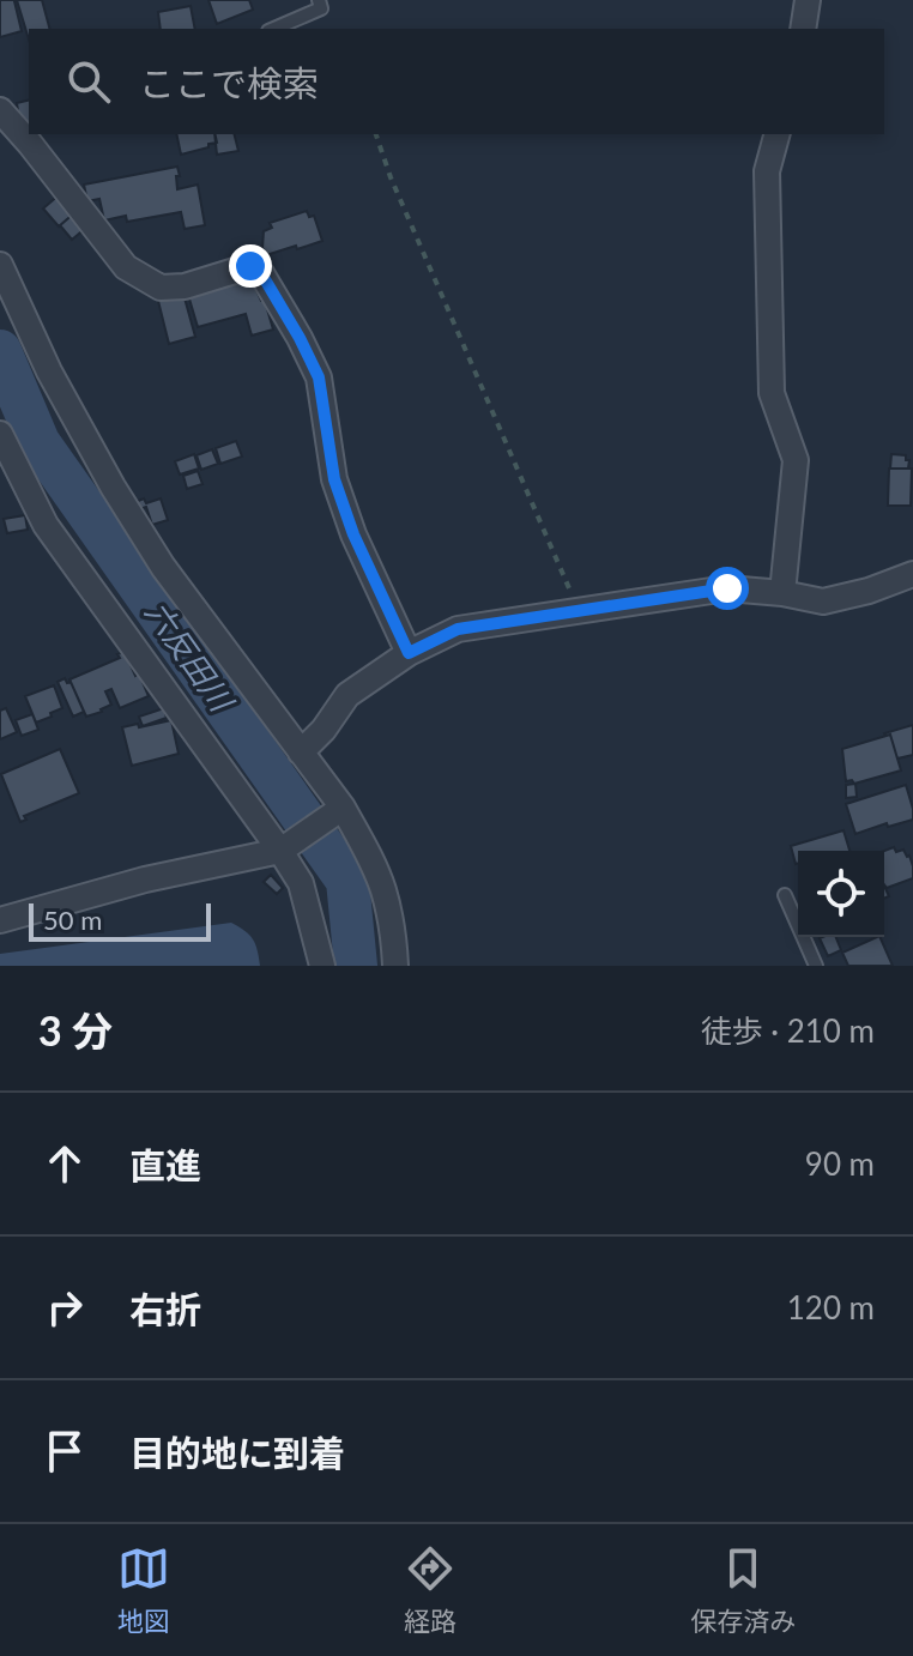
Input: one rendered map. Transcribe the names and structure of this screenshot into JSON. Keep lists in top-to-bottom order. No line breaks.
{"water":["六反田川"],"scale_bar":"50 m","page":{"search":"ここで検索","scale":"50 m","heading":["3 分","徒歩 · 210 m"],"list":[["直進","90 m"],["右折","120 m"],"目的地に到着"],"nav":["地図","経路","保存済み"]}}
